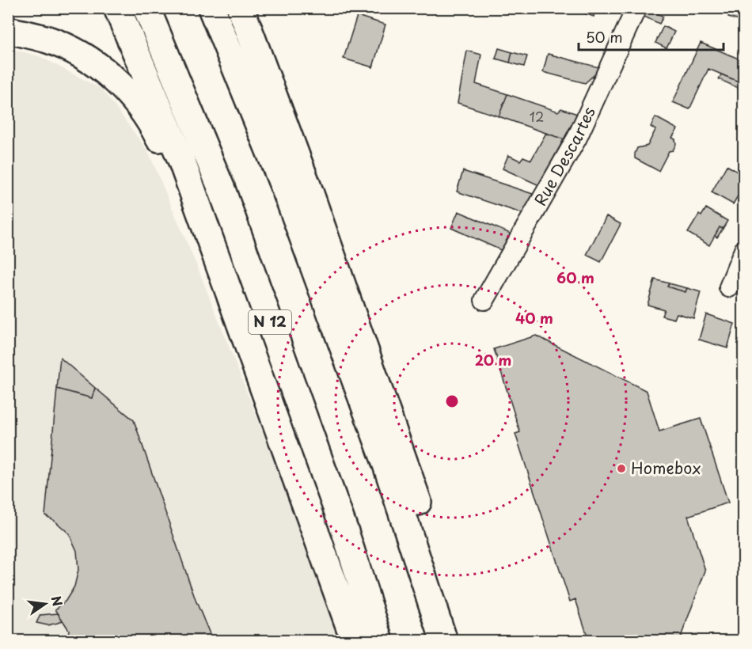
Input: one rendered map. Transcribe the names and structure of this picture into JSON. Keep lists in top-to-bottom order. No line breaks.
{"streets":{"highway":["N 12"],"street":["Rue Descartes"]},"places":["Homebox"],"house_numbers":["12"],"scale_bar":"50 m","north":"right","rings":["60 m","40 m","20 m"]}
